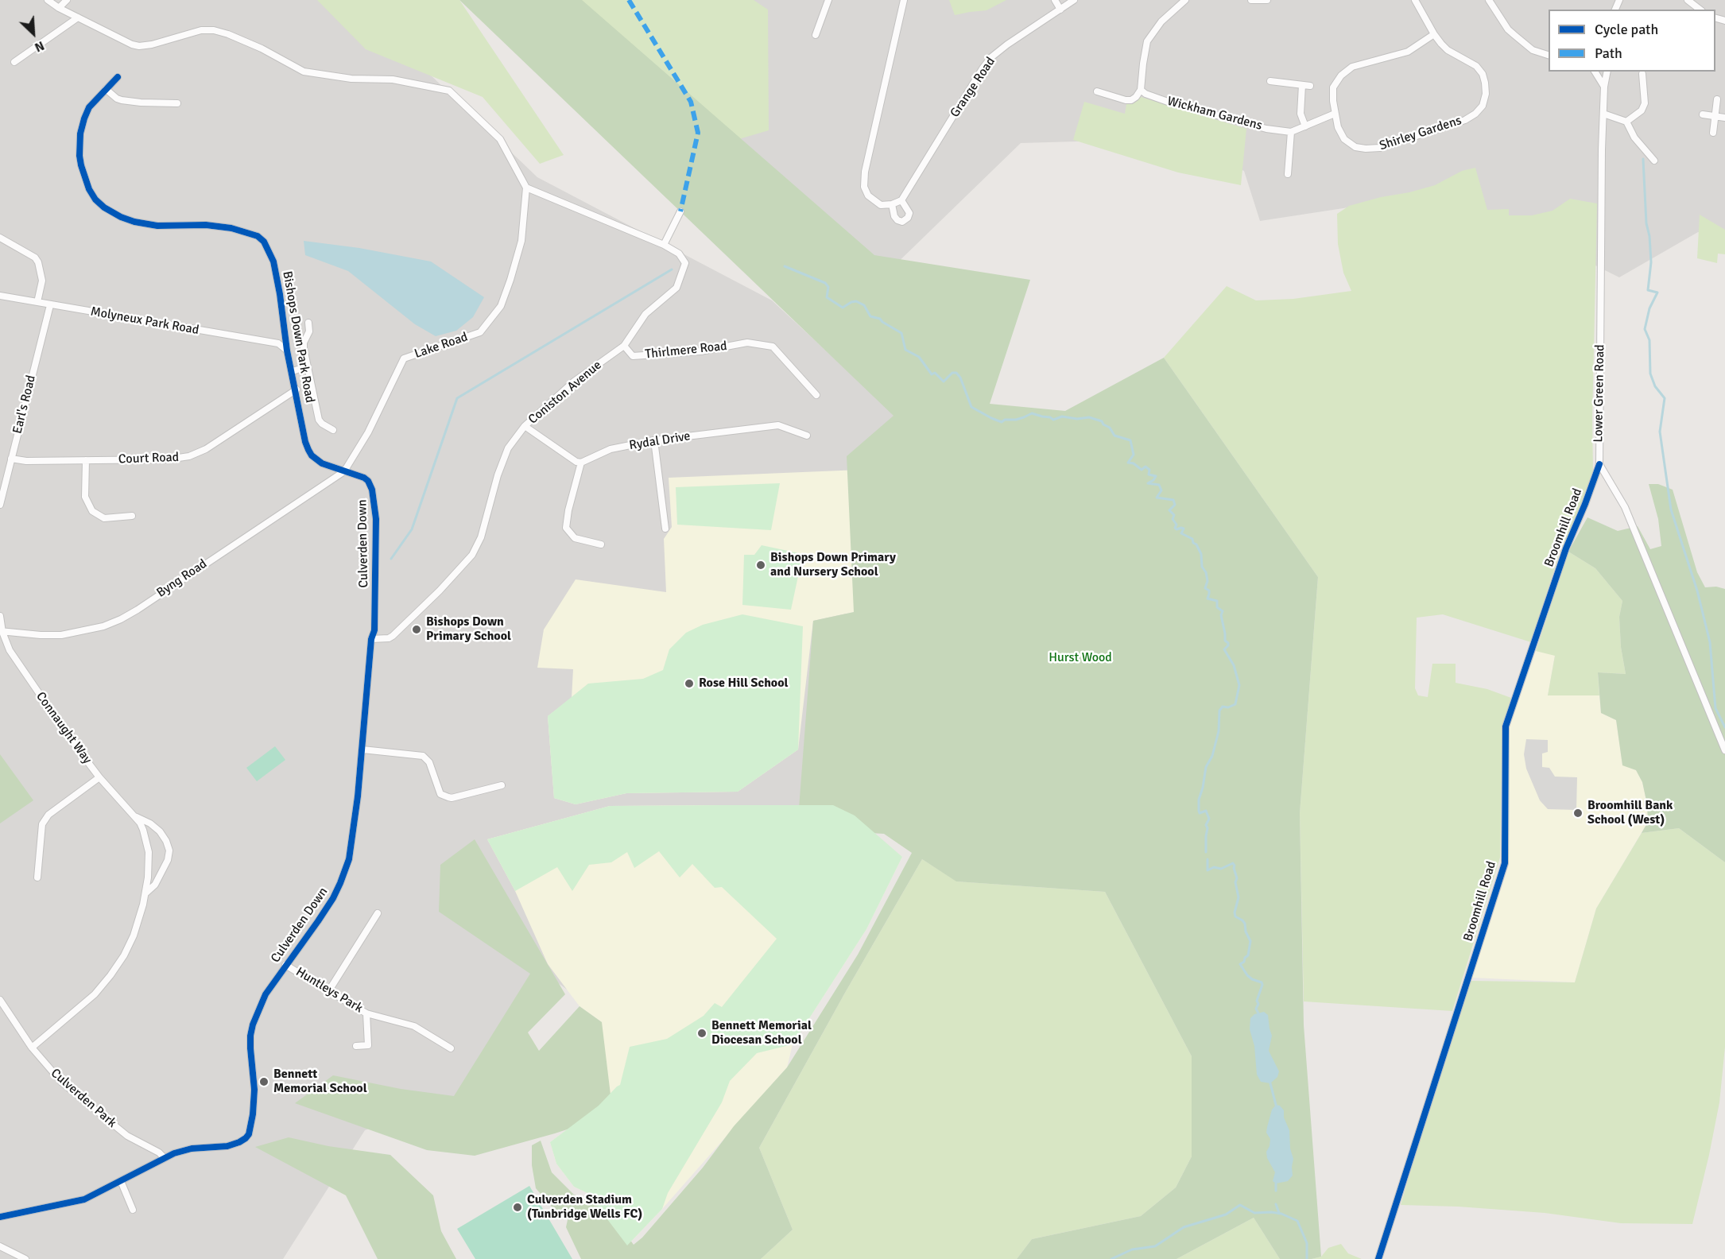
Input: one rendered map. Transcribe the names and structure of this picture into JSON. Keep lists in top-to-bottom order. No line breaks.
{"streets":{"street":["Grange Road","Wickham Gardens","Shirley Gardens","Molyneux Park Road","Bishops Down Park Road","Lake Road","Thirlmere Road","Coniston Avenue","Lower Green Road","Earl's Road","Rydal Drive","Court Road","Broomhill Road","Culverden Down","Byng Road","Connaught Way","Huntleys Park","Culverden Park"]},"crossings":[["Molyneux Park Road","Bishops Down Park Road"],["Molyneux Park Road","Earl's Road"],["Bishops Down Park Road","Court Road"],["Bishops Down Park Road","Culverden Down"],["Lake Road","Coniston Avenue"],["Lake Road","Culverden Down"],["Lake Road","Byng Road"],["Thirlmere Road","Coniston Avenue"],["Coniston Avenue","Culverden Down"],["Lower Green Road","Broomhill Road"],["Earl's Road","Court Road"],["Culverden Down","Byng Road"],["Culverden Down","Huntleys Park"],["Culverden Down","Culverden Park"],["Byng Road","Connaught Way"],["Connaught Way","Culverden Park"]],"parks":["Hurst Wood"],"places":["Bishops Down Primary and Nursery School","Bishops Down Primary School","Rose Hill School","Broomhill Bank School (West)","Bennett Memorial Diocesan School","Bennett Memorial School","Culverden Stadium (Tunbridge Wells FC)"],"legend":["Cycle path","Path"],"north":"bottom right"}
